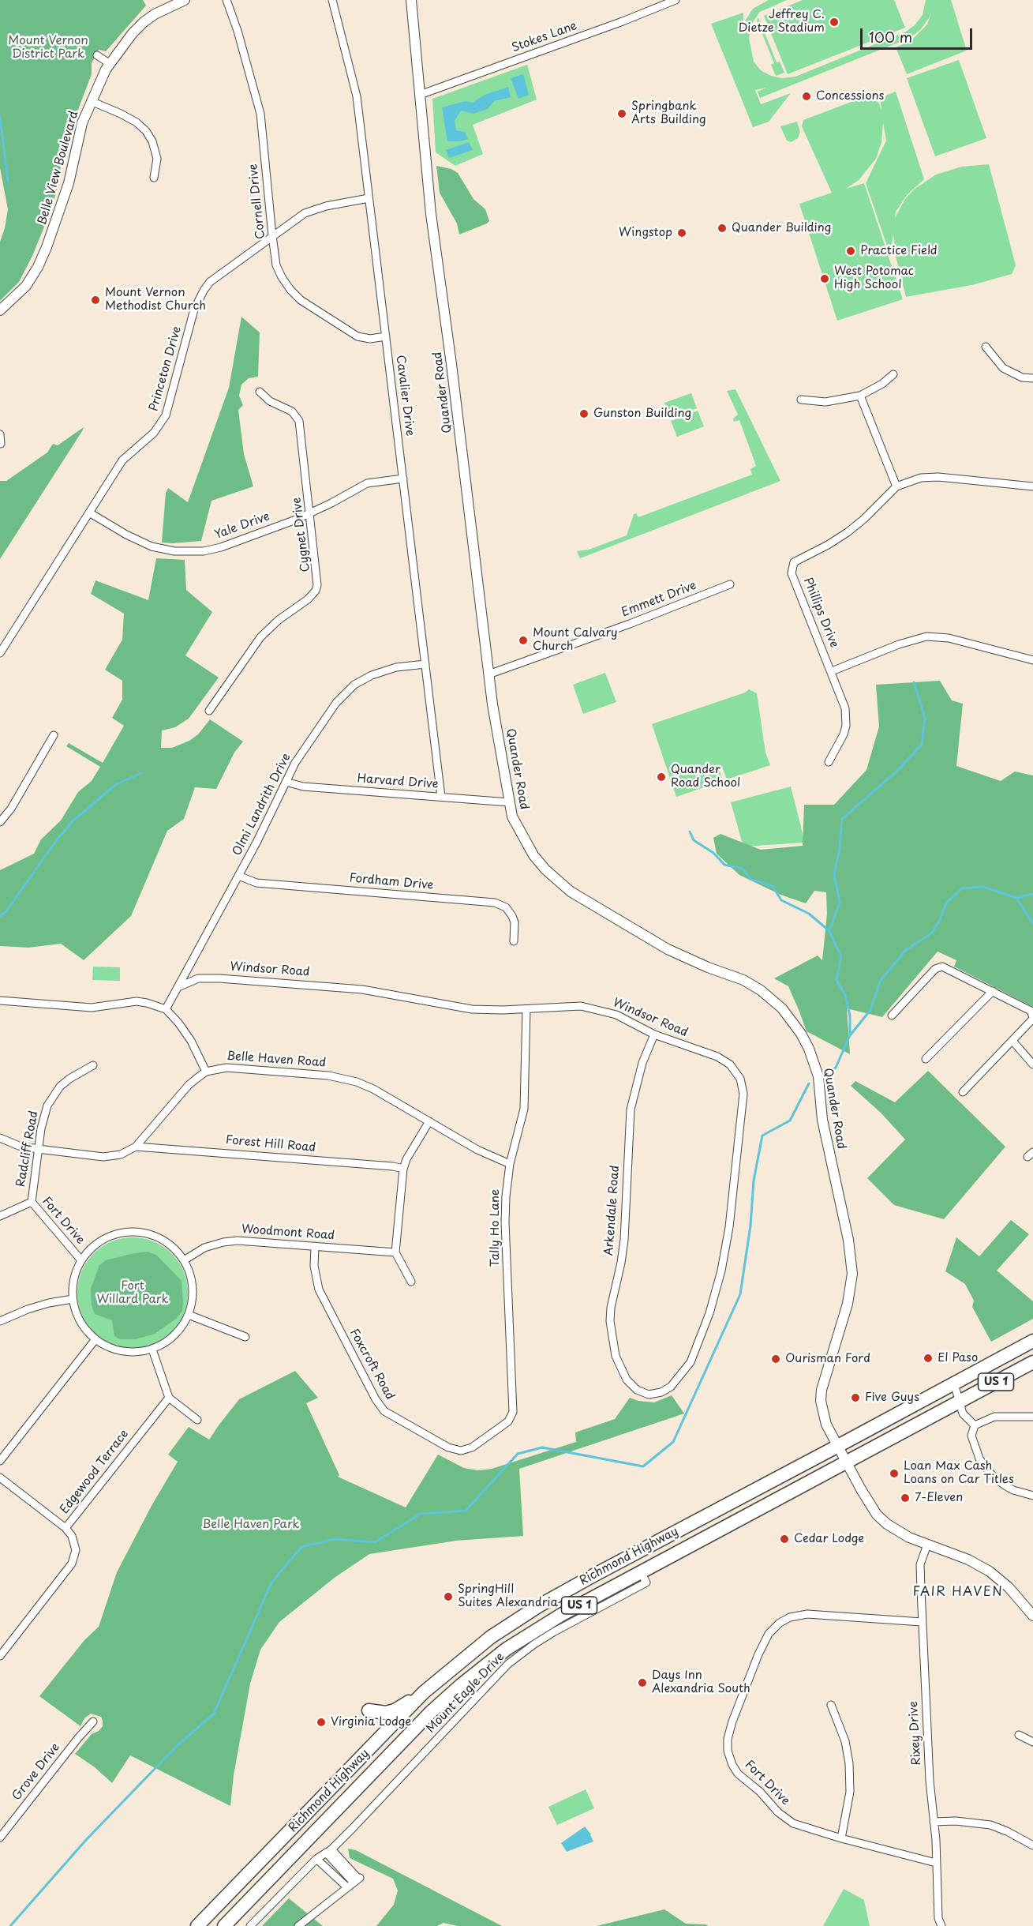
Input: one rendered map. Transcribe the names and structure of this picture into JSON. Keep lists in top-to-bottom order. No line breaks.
{"streets":{"highway":["US 1","Richmond Highway"],"street":["Stokes Lane","Belle View Boulevard","Cornell Drive","Princeton Drive","Quander Road","Cavalier Drive","Yale Drive","Cygnet Drive","Emmett Drive","Phillips Drive","Harvard Drive","Olmi Landrith Drive","Fordham Drive","Windsor Road","Belle Haven Road","Forest Hill Road","Radcliff Road","Arkendale Road","Fort Drive","Tally Ho Lane","Woodmont Road","Foxcroft Road","Edgewood Terrace","Mount Eagle Drive","Rixey Drive","Grove Drive"]},"crossings":[["Stokes Lane","Quander Road"],["Cornell Drive","Princeton Drive"],["Cornell Drive","Cavalier Drive"],["Princeton Drive","Cavalier Drive"],["Princeton Drive","Yale Drive"],["Quander Road","Emmett Drive"],["Quander Road","Harvard Drive"],["Quander Road","Richmond Highway"],["Quander Road","Rixey Drive"],["Cavalier Drive","Yale Drive"],["Cavalier Drive","Harvard Drive"],["Cavalier Drive","Olmi Landrith Drive"],["Yale Drive","Cygnet Drive"],["Harvard Drive","Olmi Landrith Drive"],["Olmi Landrith Drive","Fordham Drive"],["Olmi Landrith Drive","Windsor Road"],["Windsor Road","Arkendale Road"],["Windsor Road","Tally Ho Lane"],["Belle Haven Road","Tally Ho Lane"],["Radcliff Road","Fort Drive"],["Fort Drive","Woodmont Road"],["Fort Drive","Rixey Drive"],["Tally Ho Lane","Foxcroft Road"],["Woodmont Road","Foxcroft Road"],["Richmond Highway","Mount Eagle Drive"]],"districts":["FAIR HAVEN"],"parks":["Mount Vernon District Park","Fort Willard Park","Belle Haven Park"],"places":["Jeffrey C. Dietze Stadium","Concessions","Springbank Arts Building","Quander Building","Wingstop","Practice Field","West Potomac High School","Mount Vernon Methodist Church","Gunston Building","Mount Calvary Church","Quander Road School","El Paso","Ourisman Ford","Five Guys","Loan Max Cash Loans on Car Titles","7-Eleven","Cedar Lodge","SpringHill Suites Alexandria","Days Inn Alexandria South","Virginia Lodge"],"scale_bar":"100 m"}
